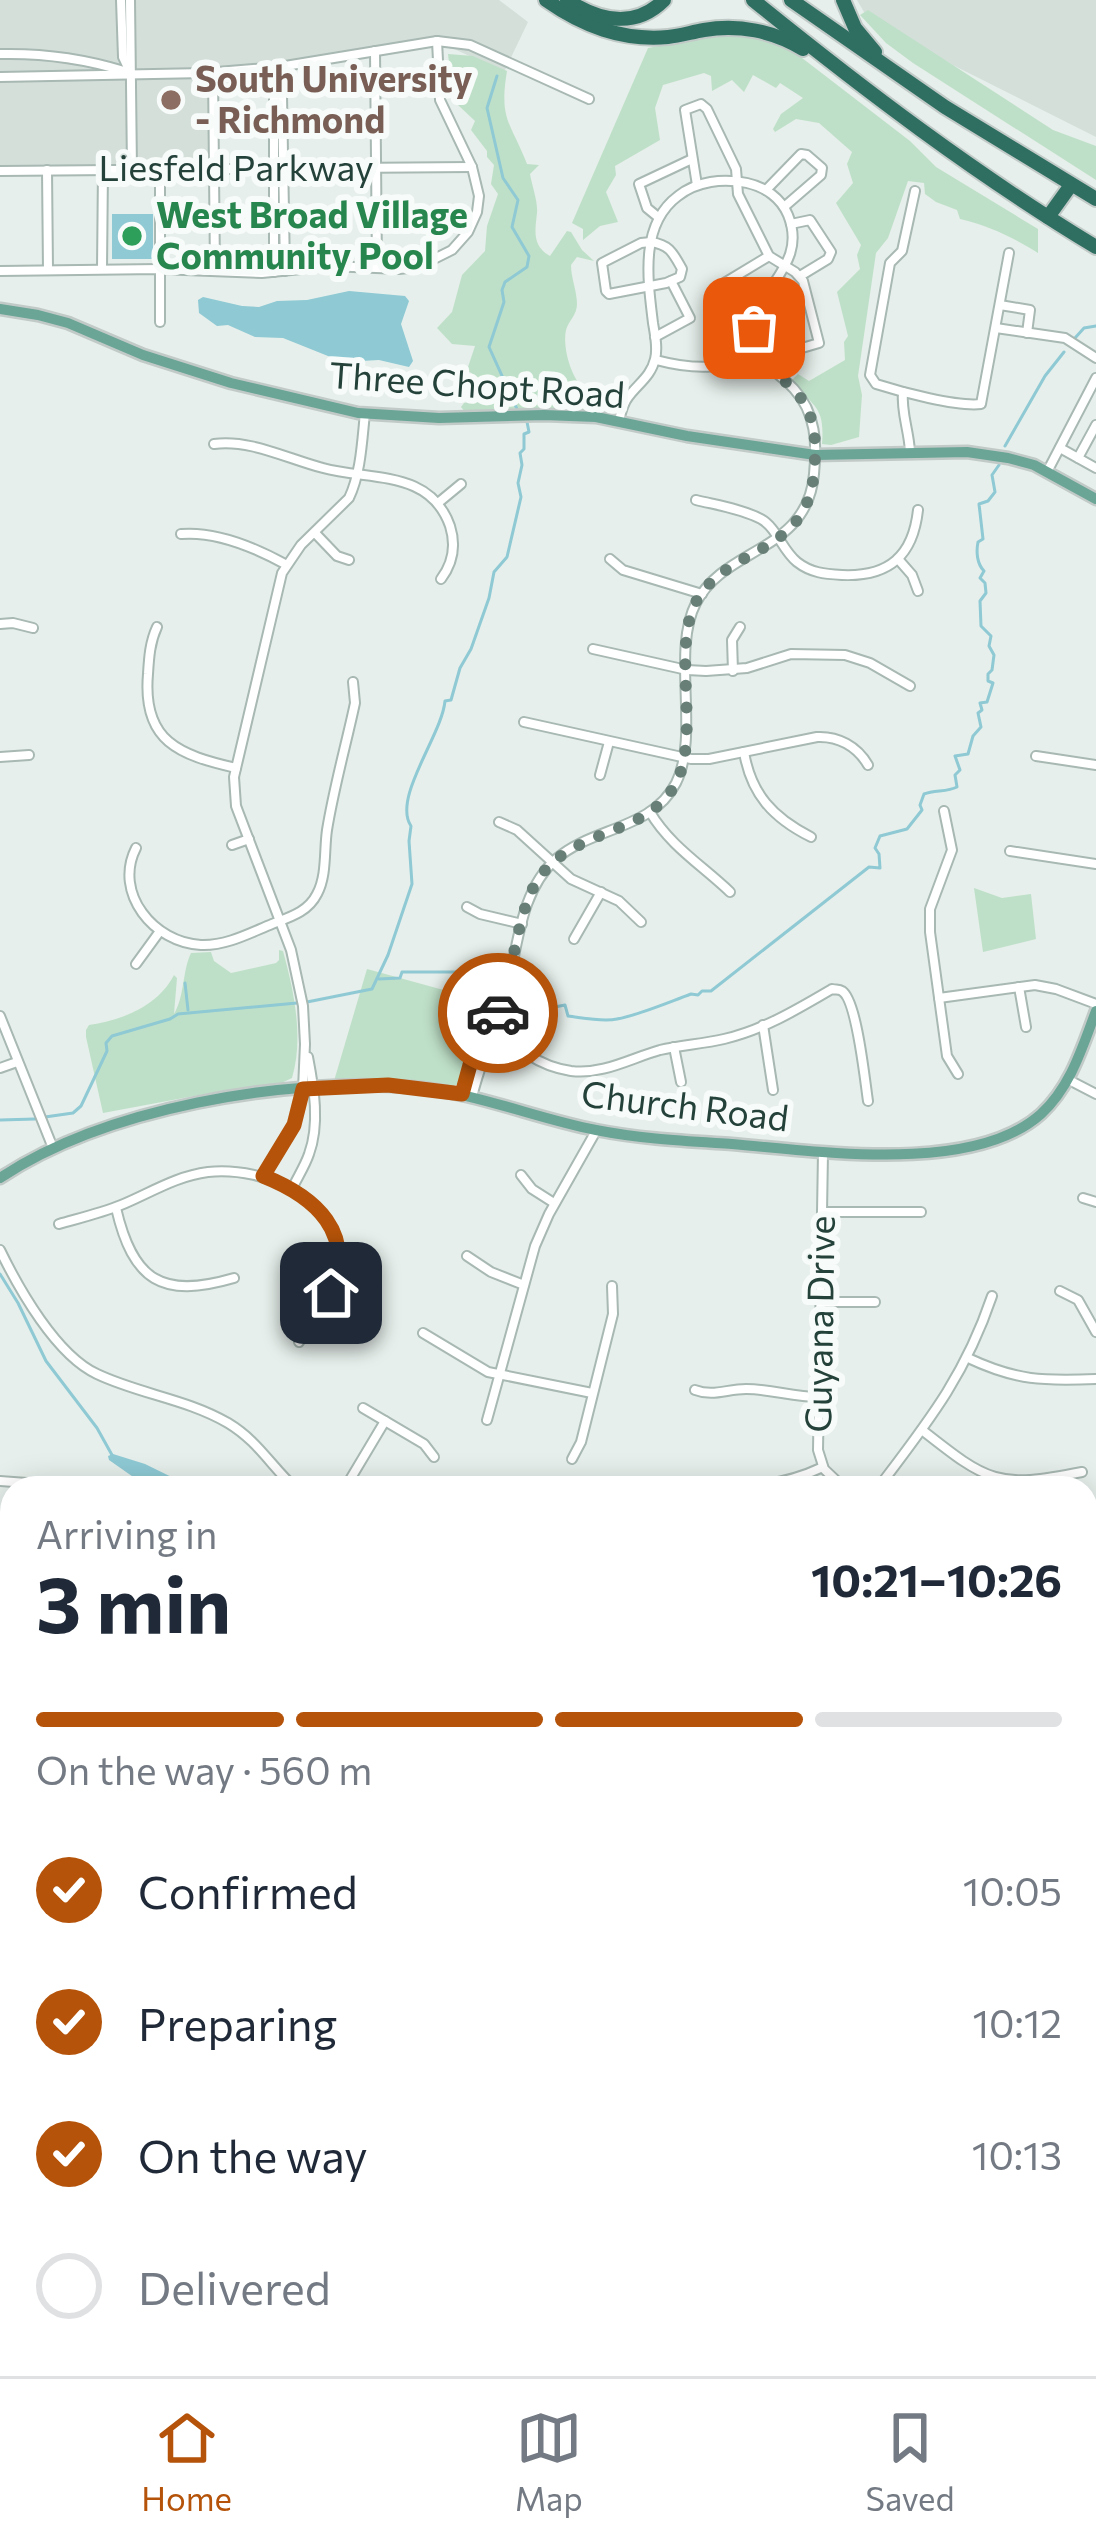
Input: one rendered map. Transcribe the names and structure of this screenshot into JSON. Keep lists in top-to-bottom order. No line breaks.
{"streets":{"main road":["Three Chopt Road","Church Road"],"street":["Liesfeld Parkway","Guyana Drive"]},"crossings":[["Church Road","Guyana Drive"]],"places":["South University - Richmond","West Broad Village Community Pool"],"page":{"heading":["3 min","Arriving in","10:21–10:26"],"bar":"On the way · 560 m","list":[["Confirmed","10:05"],["Preparing","10:12"],["On the way","10:13"],"Delivered"],"tabs":["Home","Map","Saved"]}}
